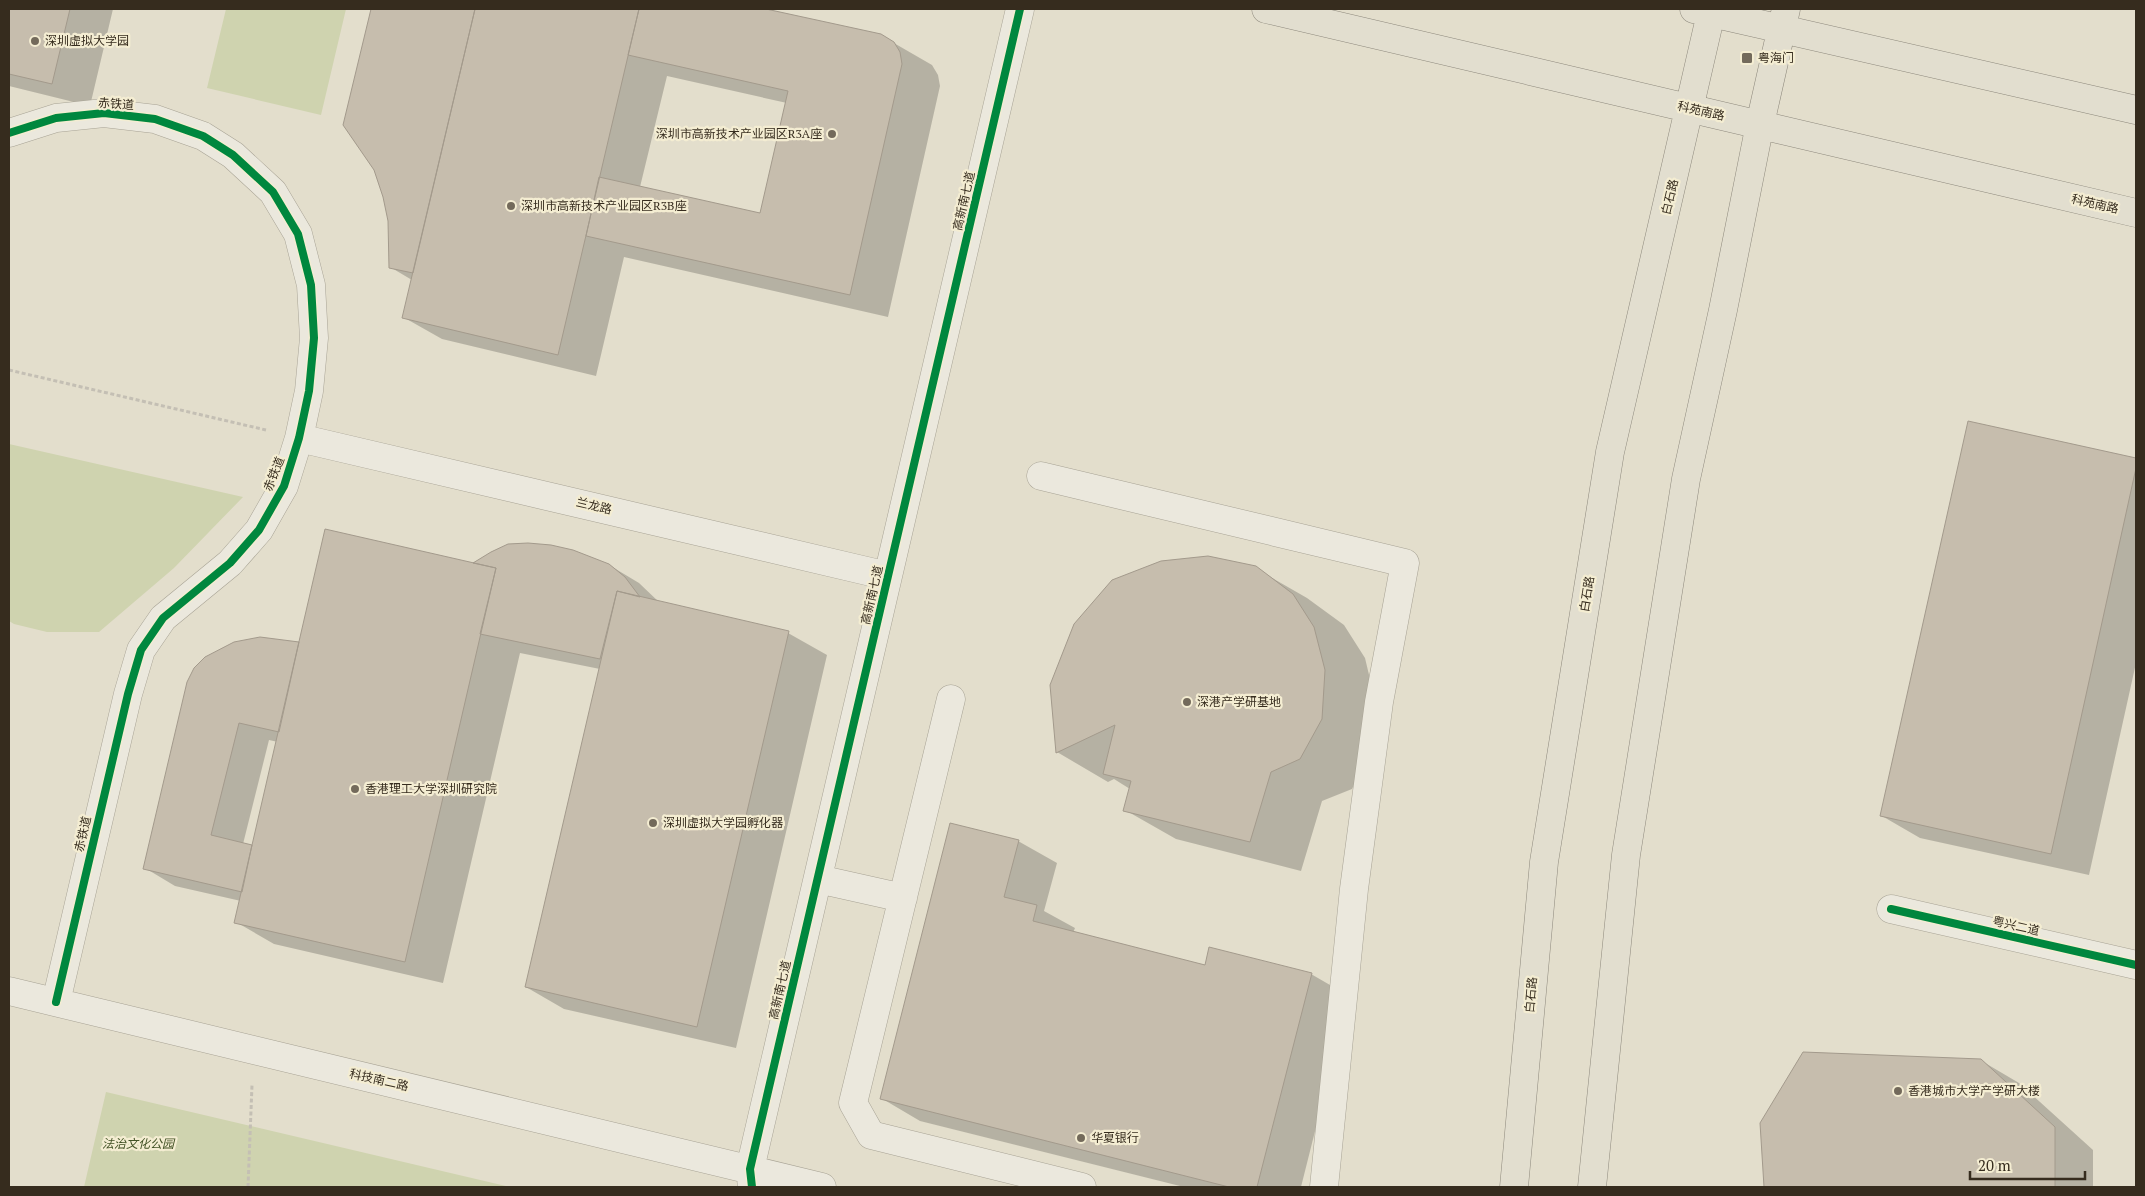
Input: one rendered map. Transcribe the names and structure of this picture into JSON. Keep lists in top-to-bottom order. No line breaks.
{"streets":{"main road":["科苑南路","白石路"],"street":["赤铁道","高新南七道","兰龙路","粤兴二道","科技南二路"]},"crossings":[["赤铁道","兰龙路"],["赤铁道","科技南二路"],["科苑南路","白石路"],["高新南七道","兰龙路"],["高新南七道","科技南二路"]],"parks":["法治文化公园"],"places":{"other":["深圳虚拟大学园","深圳市高新技术产业园区R3A座","深圳市高新技术产业园区R3B座","深港产学研基地","香港理工大学深圳研究院","深圳虚拟大学园孵化器","香港城市大学产学研大楼","华夏银行"],"transit":["粤海门"]},"scale_bar":"20 m"}
